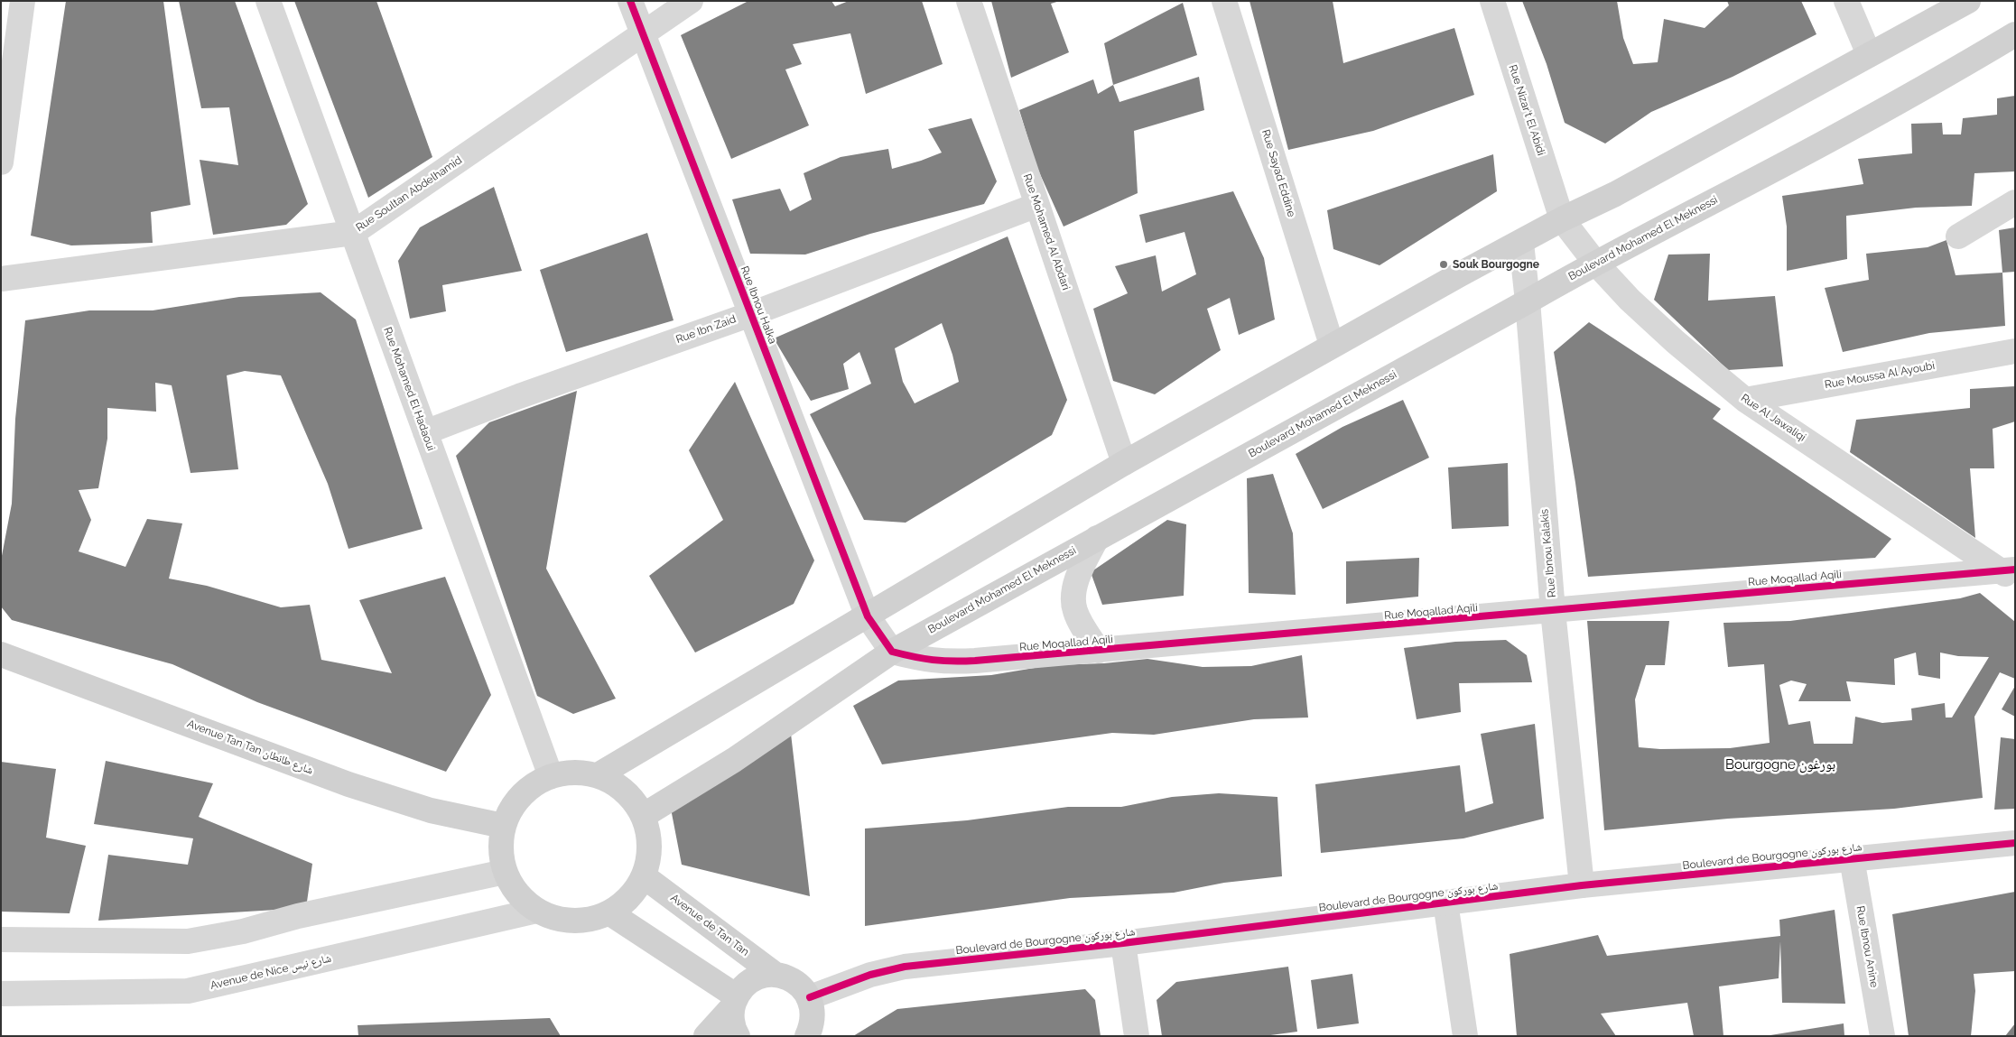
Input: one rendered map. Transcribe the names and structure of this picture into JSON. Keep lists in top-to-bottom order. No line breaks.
{"streets":{"main road":["Boulevard Mohamed El Meknessi","Avenue Tan Tan شارع طانطان","Avenue de Tan Tan"],"street":["Rue Nizar't El Abidi","Rue Sayad Eddine","Rue Soultan Abdelhamid","Rue Mohamed Al Abdari","Rue Ibnou Halka","Rue Ibn Zaid","Rue Moussa Al Ayoubi","Rue Mohamed El Hadaoui","Rue Al Jawaliqi","Rue Ibnou Kalakis","Rue Moqallad Aqili","Boulevard de Bourgogne شارع بوركون","Rue Ibnou Anine","Avenue de Nice شارع نيس"]},"crossings":[["Rue Nizar't El Abidi","Rue Al Jawaliqi"],["Rue Soultan Abdelhamid","Rue Ibnou Halka"],["Rue Soultan Abdelhamid","Rue Mohamed El Hadaoui"],["Rue Mohamed Al Abdari","Rue Ibn Zaid"],["Boulevard Mohamed El Meknessi","Rue Mohamed El Hadaoui"],["Boulevard Mohamed El Meknessi","Rue Al Jawaliqi"],["Boulevard Mohamed El Meknessi","Rue Ibnou Kalakis"],["Boulevard Mohamed El Meknessi","Rue Moqallad Aqili"],["Boulevard Mohamed El Meknessi","Avenue Tan Tan شارع طانطان"],["Boulevard Mohamed El Meknessi","Avenue de Tan Tan"],["Boulevard Mohamed El Meknessi","Avenue de Nice شارع نيس"],["Rue Ibnou Halka","Rue Ibn Zaid"],["Rue Ibn Zaid","Rue Mohamed El Hadaoui"],["Rue Moussa Al Ayoubi","Rue Al Jawaliqi"],["Rue Mohamed El Hadaoui","Avenue Tan Tan شارع طانطان"],["Rue Mohamed El Hadaoui","Avenue de Tan Tan"],["Rue Mohamed El Hadaoui","Avenue de Nice شارع نيس"],["Rue Al Jawaliqi","Rue Moqallad Aqili"],["Rue Ibnou Kalakis","Rue Moqallad Aqili"],["Rue Ibnou Kalakis","Boulevard de Bourgogne شارع بوركون"],["Avenue Tan Tan شارع طانطان","Avenue de Tan Tan"],["Avenue Tan Tan شارع طانطان","Avenue de Nice شارع نيس"],["Boulevard de Bourgogne شارع بوركون","Rue Ibnou Anine"],["Avenue de Tan Tan","Avenue de Nice شارع نيس"]],"districts":["Bourgogne بورغون"],"places":["Souk Bourgogne"]}
